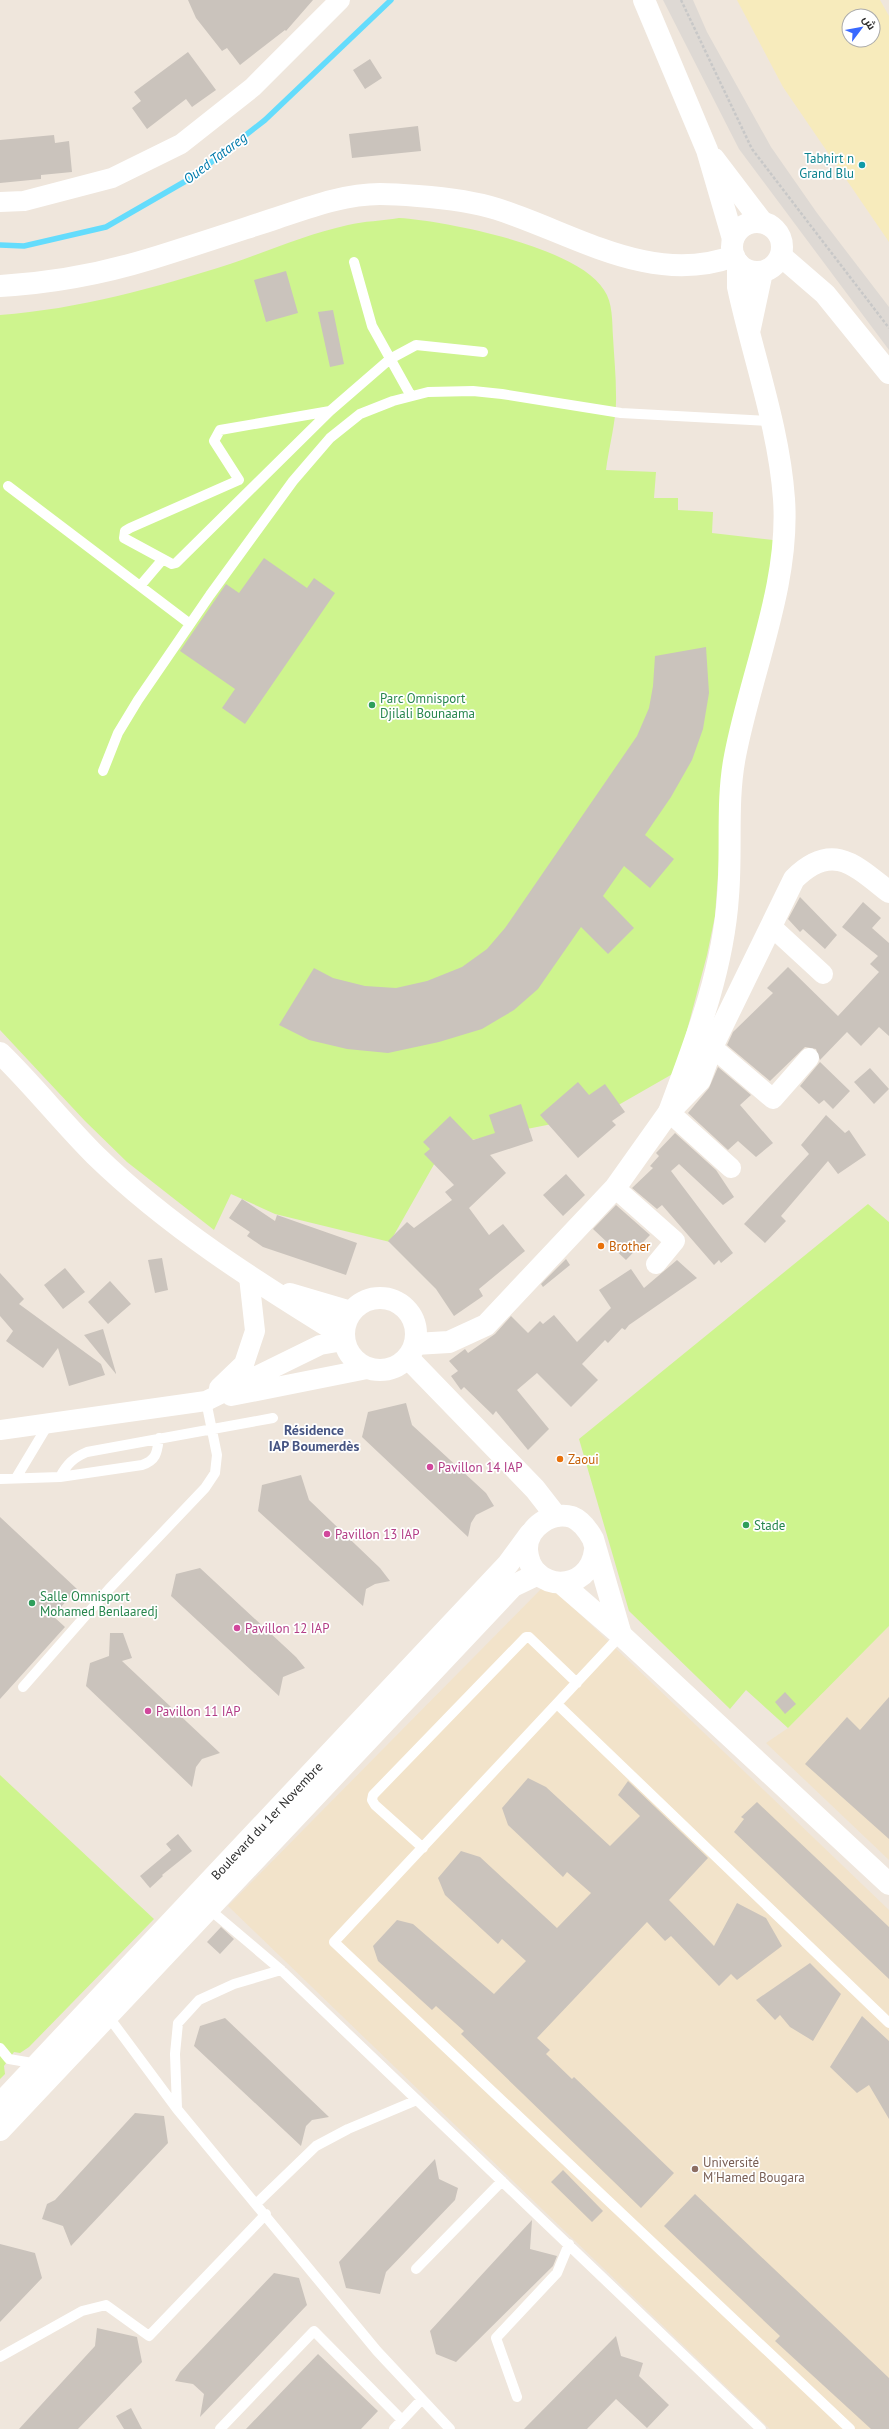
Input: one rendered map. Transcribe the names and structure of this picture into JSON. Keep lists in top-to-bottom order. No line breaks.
{"streets":{"street":["Boulevard du 1er Novembre"]},"districts":["Résidence IAP Boumerdès"],"water":["Oued Tatareg"],"places":["Tabḥirt n Grand Blu","Parc Omnisport Djilali Bounaama","Brother","Zaoui","Pavillon 14 IAP","Stade","Pavillon 13 IAP","Salle Omnisport Mohamed Benlaaredj","Pavillon 12 IAP","Pavillon 11 IAP","Université M'Hamed Bougara"],"north":"top right"}
